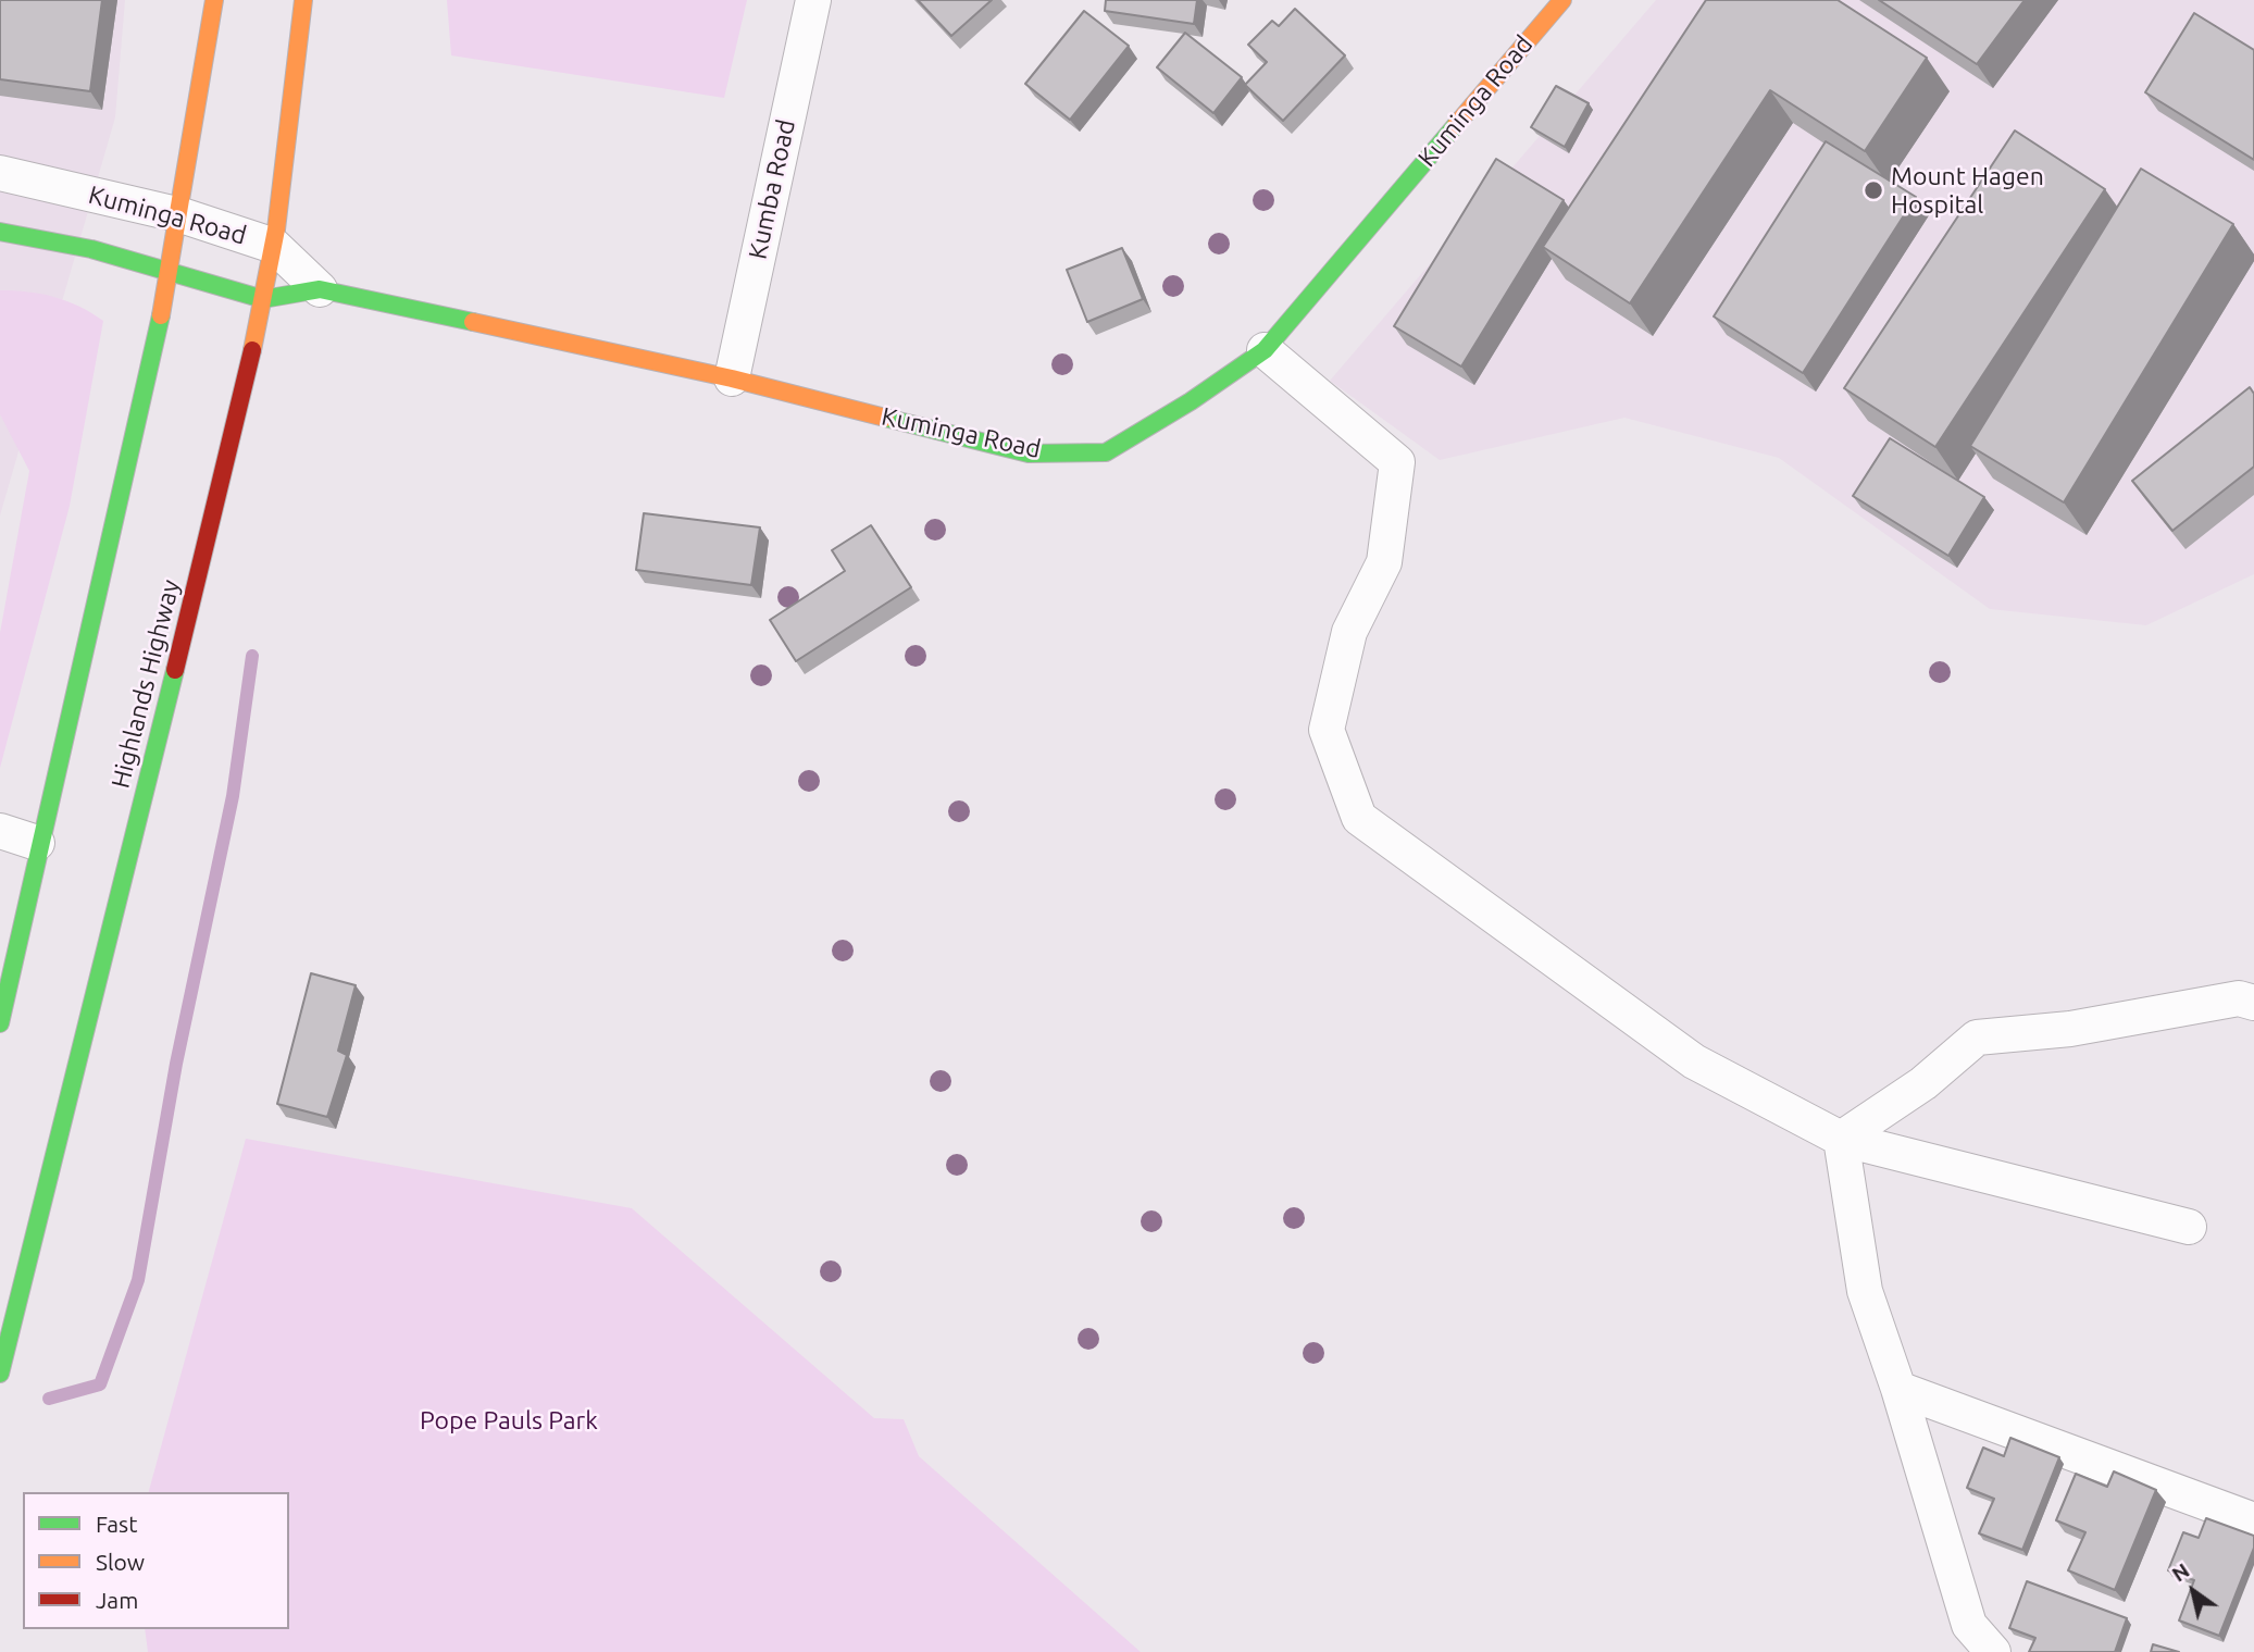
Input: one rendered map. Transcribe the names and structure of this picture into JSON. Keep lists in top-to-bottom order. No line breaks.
{"streets":{"main road":["Kuminga Road","Highlands Highway"],"street":["Kumba Road"]},"crossings":[["Kuminga Road","Kumba Road"],["Kuminga Road","Highlands Highway"]],"parks":["Pope Pauls Park"],"places":["Mount Hagen Hospital"],"legend":["Fast","Slow","Jam"],"north":"top left"}
